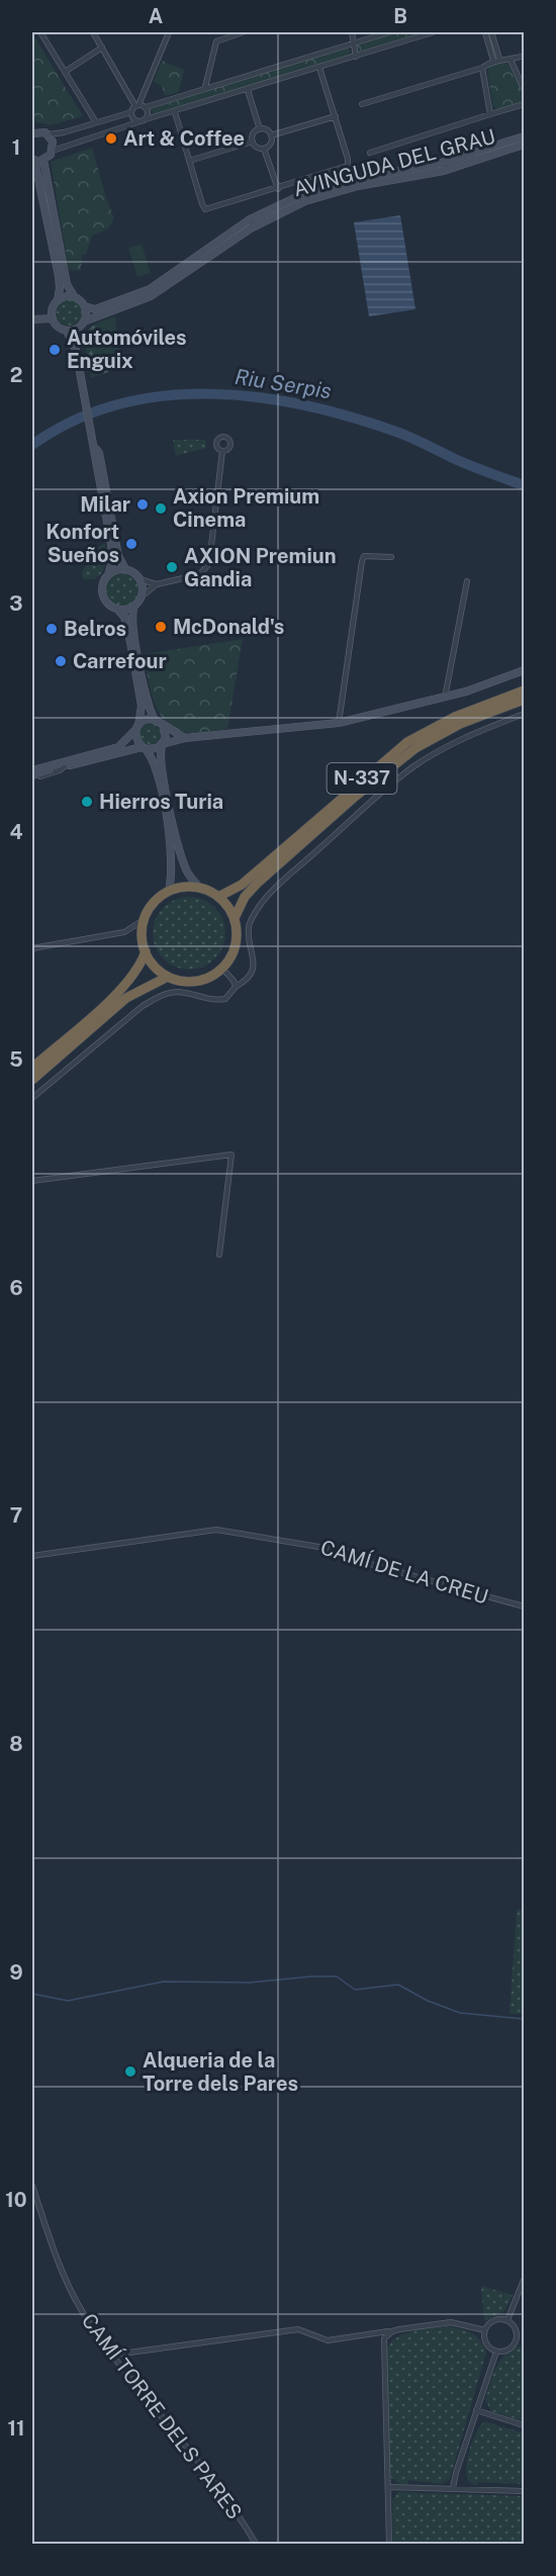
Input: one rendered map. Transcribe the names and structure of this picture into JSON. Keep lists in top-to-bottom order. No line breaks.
{"streets":{"highway":["N-337"],"main road":["AVINGUDA DEL GRAU"],"street":["CAMÍ DE LA CREU","CAMÍ TORRE DELS PARES"]},"water":["Riu Serpis"],"places":["Art & Coffee","Automóviles Enguix","Milar","Axion Premium Cinema","Konfort Sueños","AXION Premiun Gandia","McDonald's","Belros","Carrefour","Hierros Turia","Alqueria de la Torre dels Pares"],"grid":{"columns":["A","B"],"rows":["1","2","3","4","5","6","7","8","9","10","11"]}}
